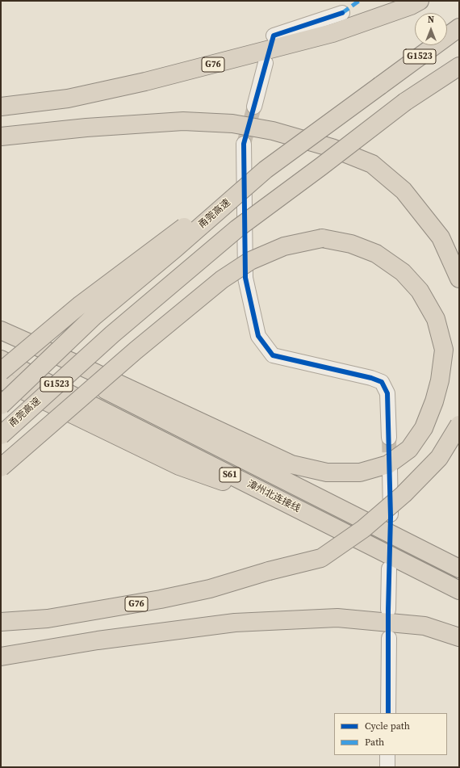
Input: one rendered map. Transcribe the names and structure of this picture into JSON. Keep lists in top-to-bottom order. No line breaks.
{"streets":{"highway":["G1523","G76","甬莞高速","S61","漳州北连接线"]},"legend":["Cycle path","Path"],"north":"top"}
